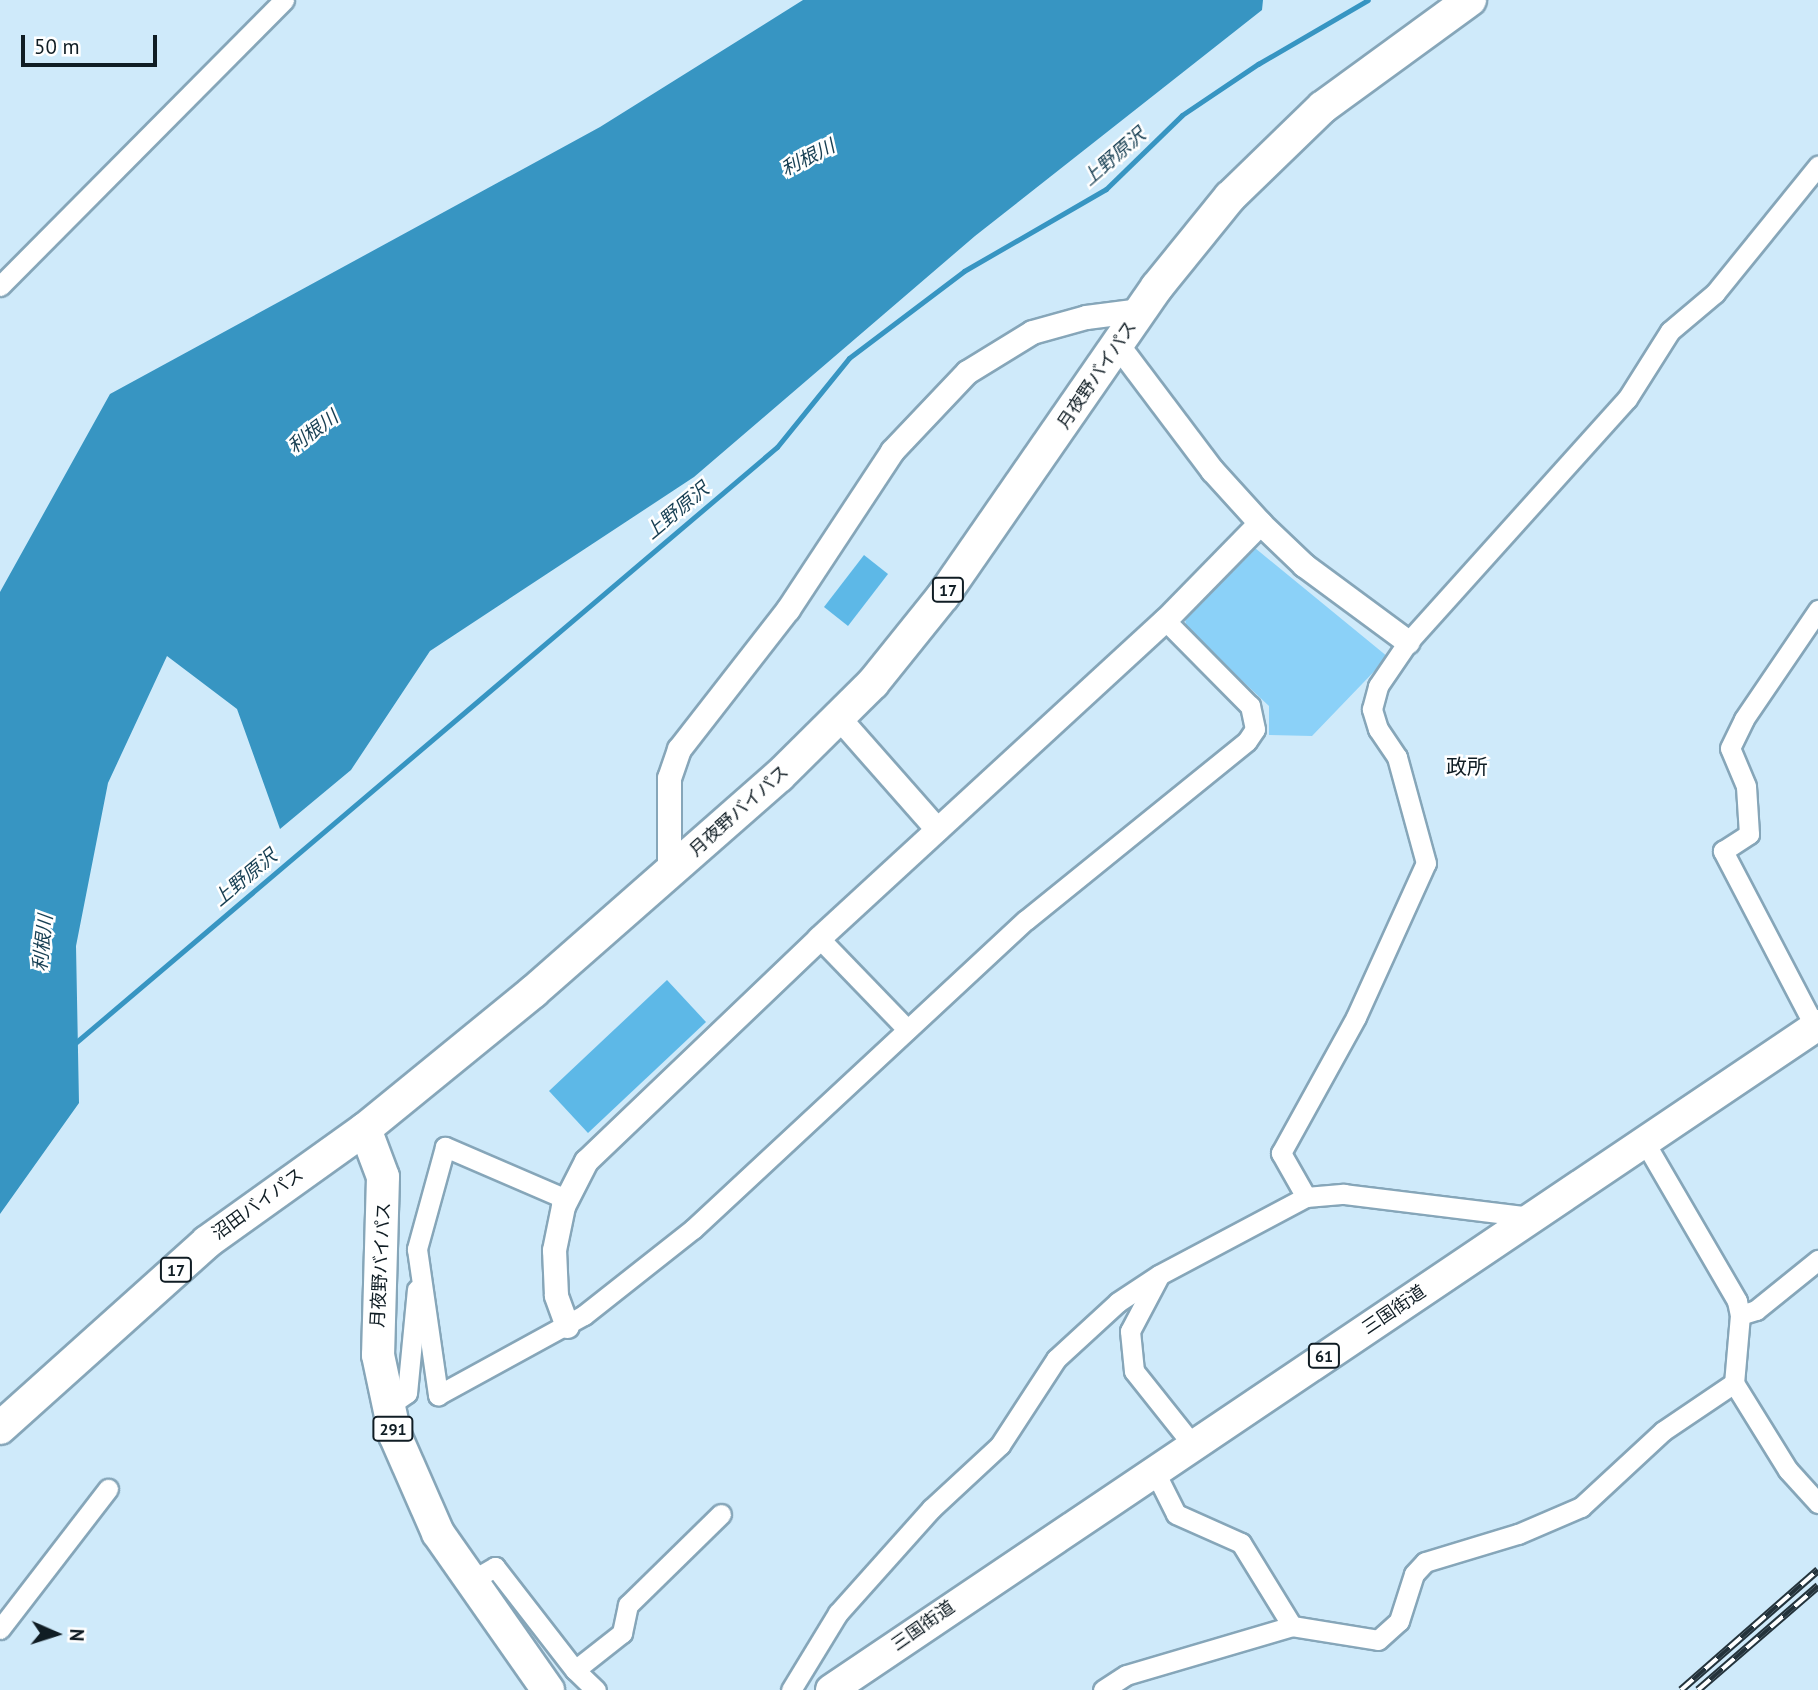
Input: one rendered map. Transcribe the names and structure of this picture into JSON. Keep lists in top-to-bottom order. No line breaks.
{"streets":{"highway":["月夜野バイパス","17","沼田バイパス","291"],"main road":["三国街道","61"]},"crossings":[["月夜野バイパス","沼田バイパス"]],"districts":["政所"],"water":["上野原沢","利根川"],"scale_bar":"50 m","north":"right"}
